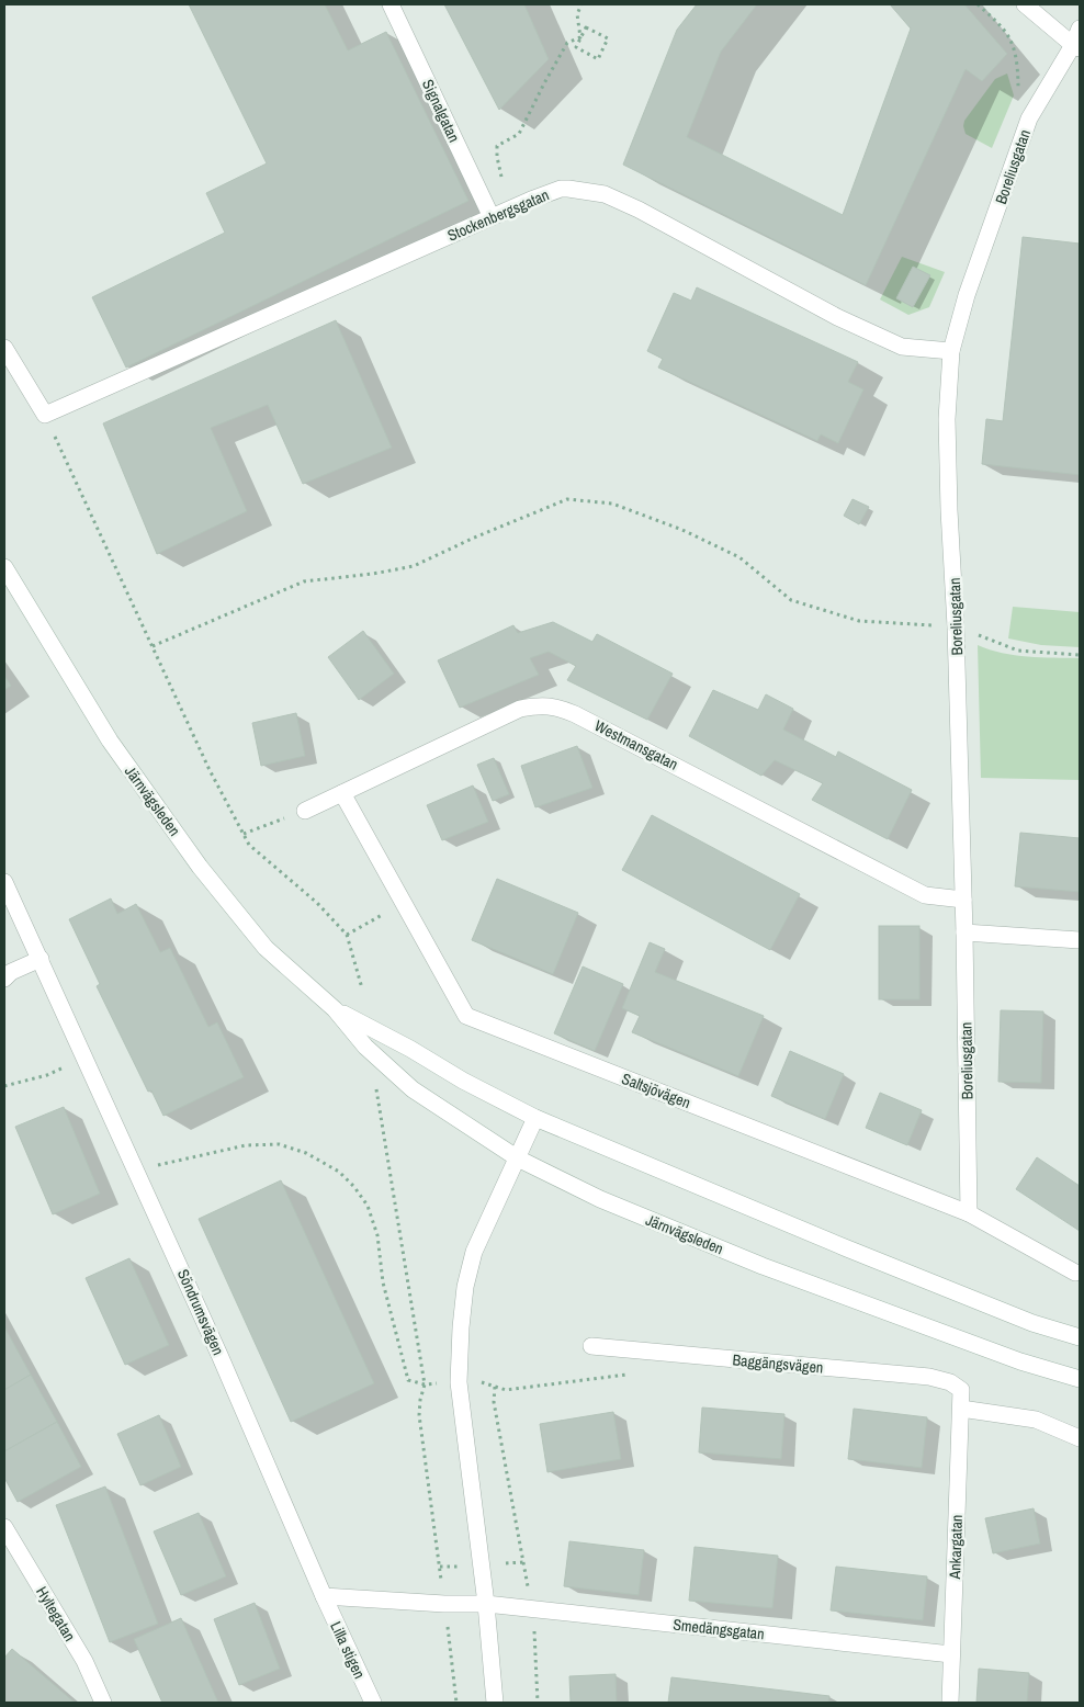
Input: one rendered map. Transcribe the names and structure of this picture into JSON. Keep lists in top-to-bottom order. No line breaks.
{"streets":{"street":["Signalgatan","Boreliusgatan","Stockenbergsgatan","Westmansgatan","Järnvägsleden","Saltsjövägen","Söndrumsvägen","Baggängsvägen","Ankargatan","Hyltegatan","Smedängsgatan","Lilla stigen"]},"crossings":[["Signalgatan","Stockenbergsgatan"],["Boreliusgatan","Stockenbergsgatan"],["Boreliusgatan","Westmansgatan"],["Boreliusgatan","Saltsjövägen"],["Westmansgatan","Saltsjövägen"],["Söndrumsvägen","Lilla stigen"],["Baggängsvägen","Ankargatan"],["Ankargatan","Smedängsgatan"]]}
